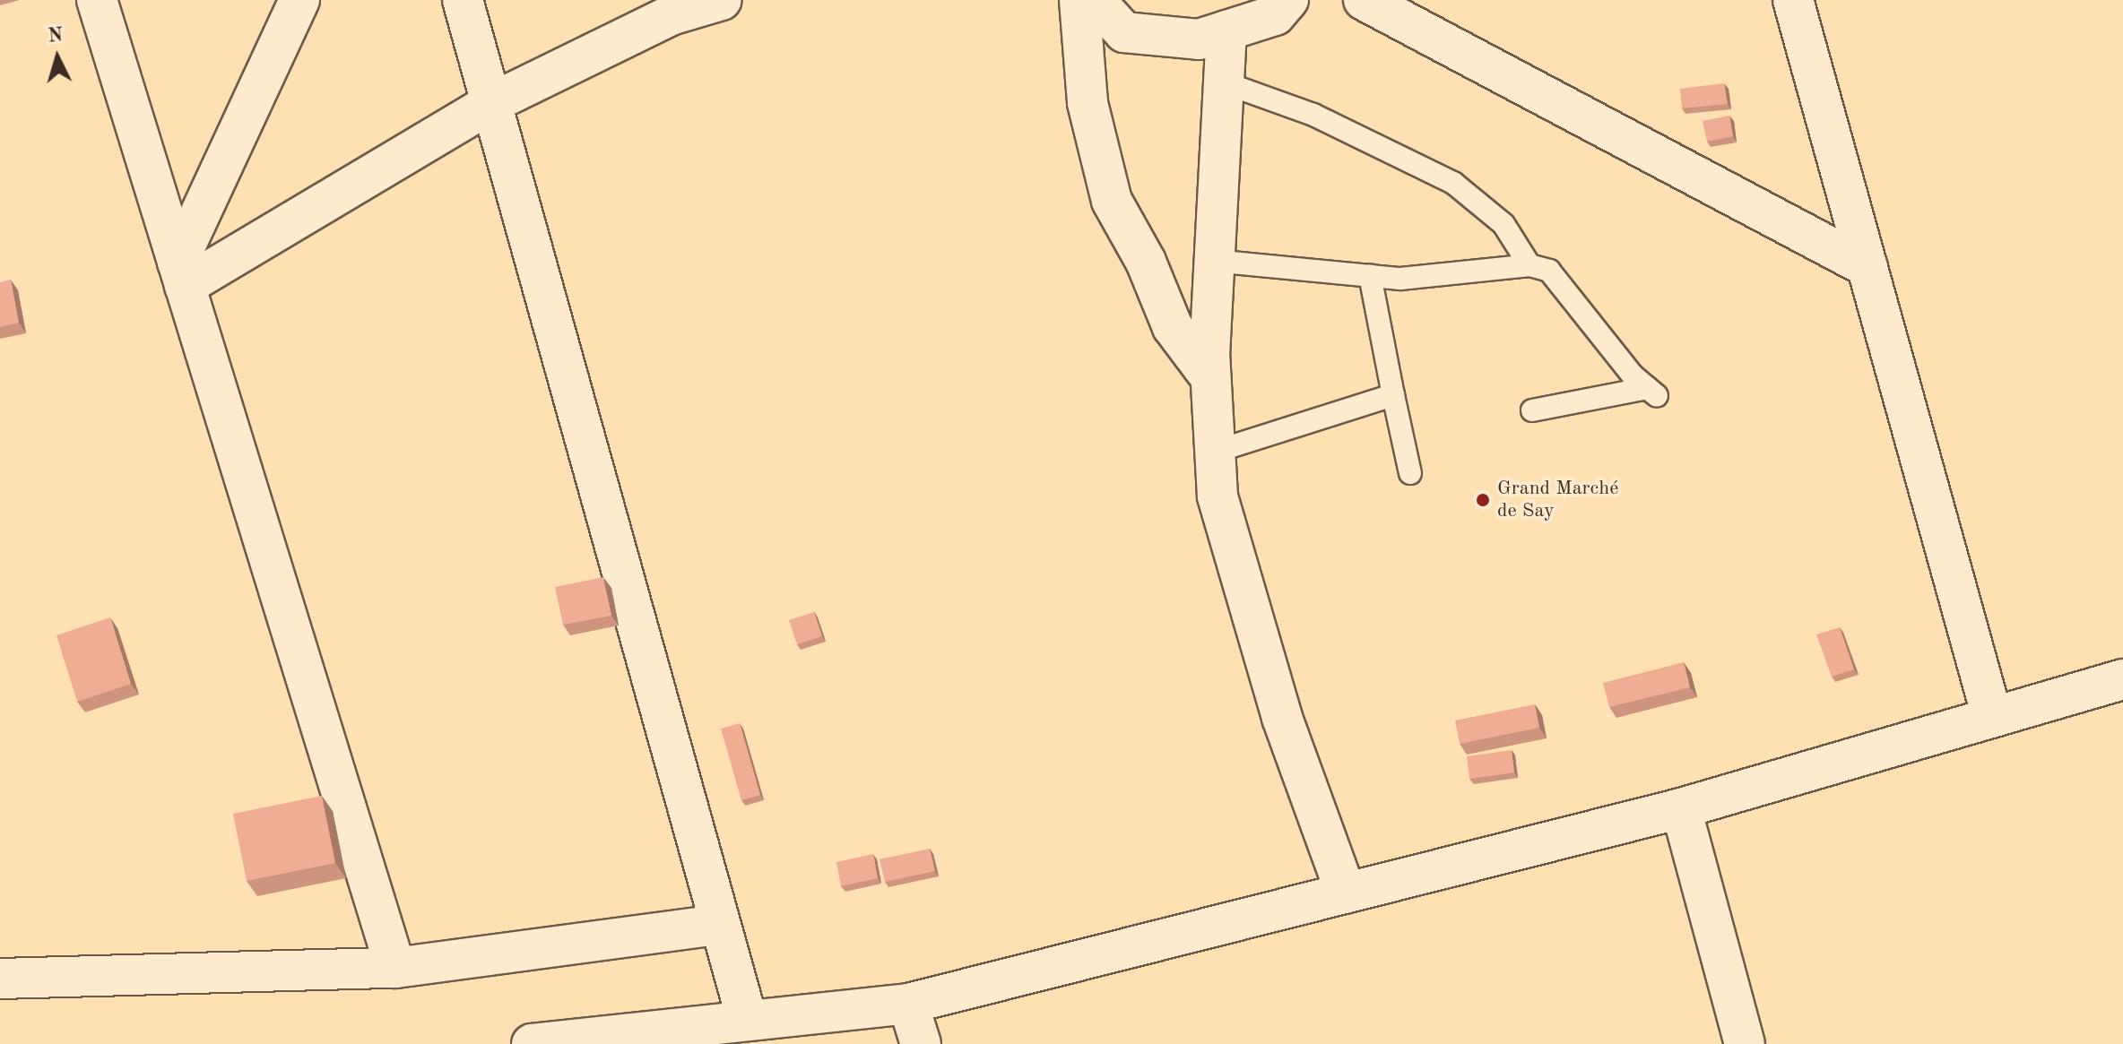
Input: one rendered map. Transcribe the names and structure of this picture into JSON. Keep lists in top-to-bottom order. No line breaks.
{"places":["Grand Marché de Say"],"north":"top"}
